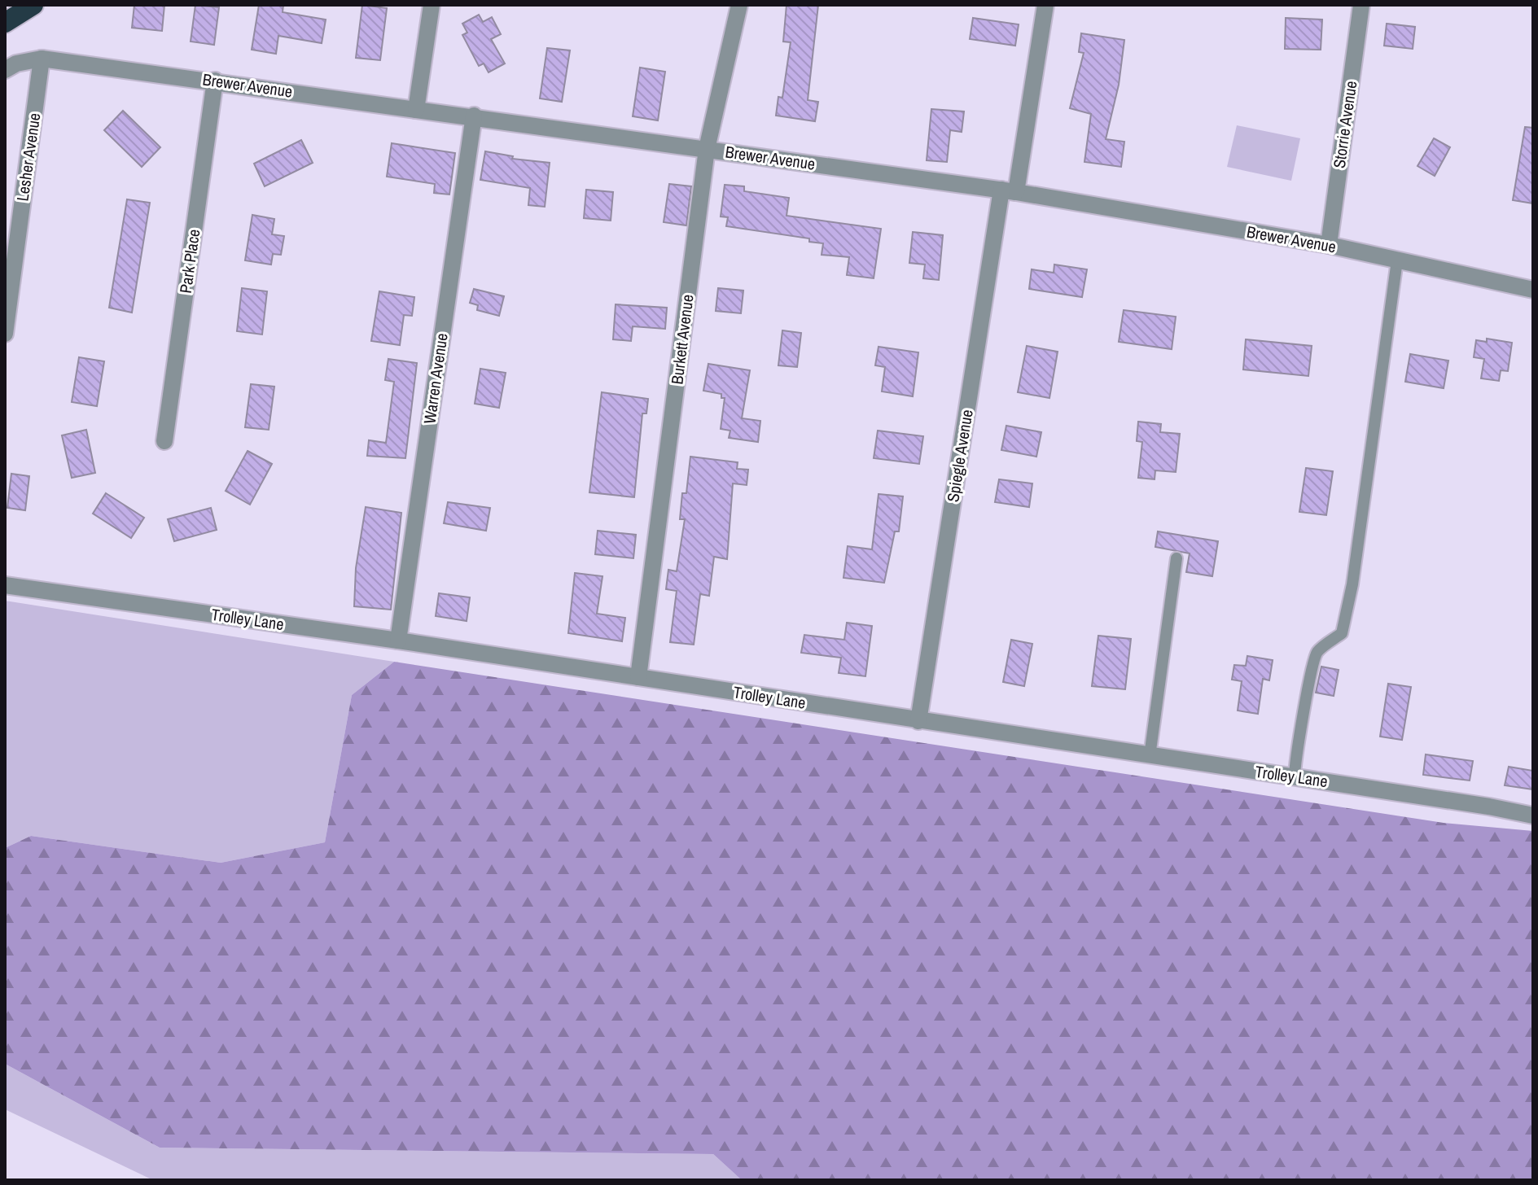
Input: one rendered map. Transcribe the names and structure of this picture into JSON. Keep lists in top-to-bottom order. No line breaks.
{"streets":{"street":["Brewer Avenue","Storrie Avenue","Lesher Avenue","Park Place","Burkett Avenue","Warren Avenue","Spiegle Avenue","Trolley Lane"]},"crossings":[["Brewer Avenue","Storrie Avenue"],["Brewer Avenue","Lesher Avenue"],["Brewer Avenue","Park Place"],["Brewer Avenue","Burkett Avenue"],["Brewer Avenue","Warren Avenue"],["Brewer Avenue","Spiegle Avenue"],["Burkett Avenue","Trolley Lane"],["Warren Avenue","Trolley Lane"],["Spiegle Avenue","Trolley Lane"]]}
